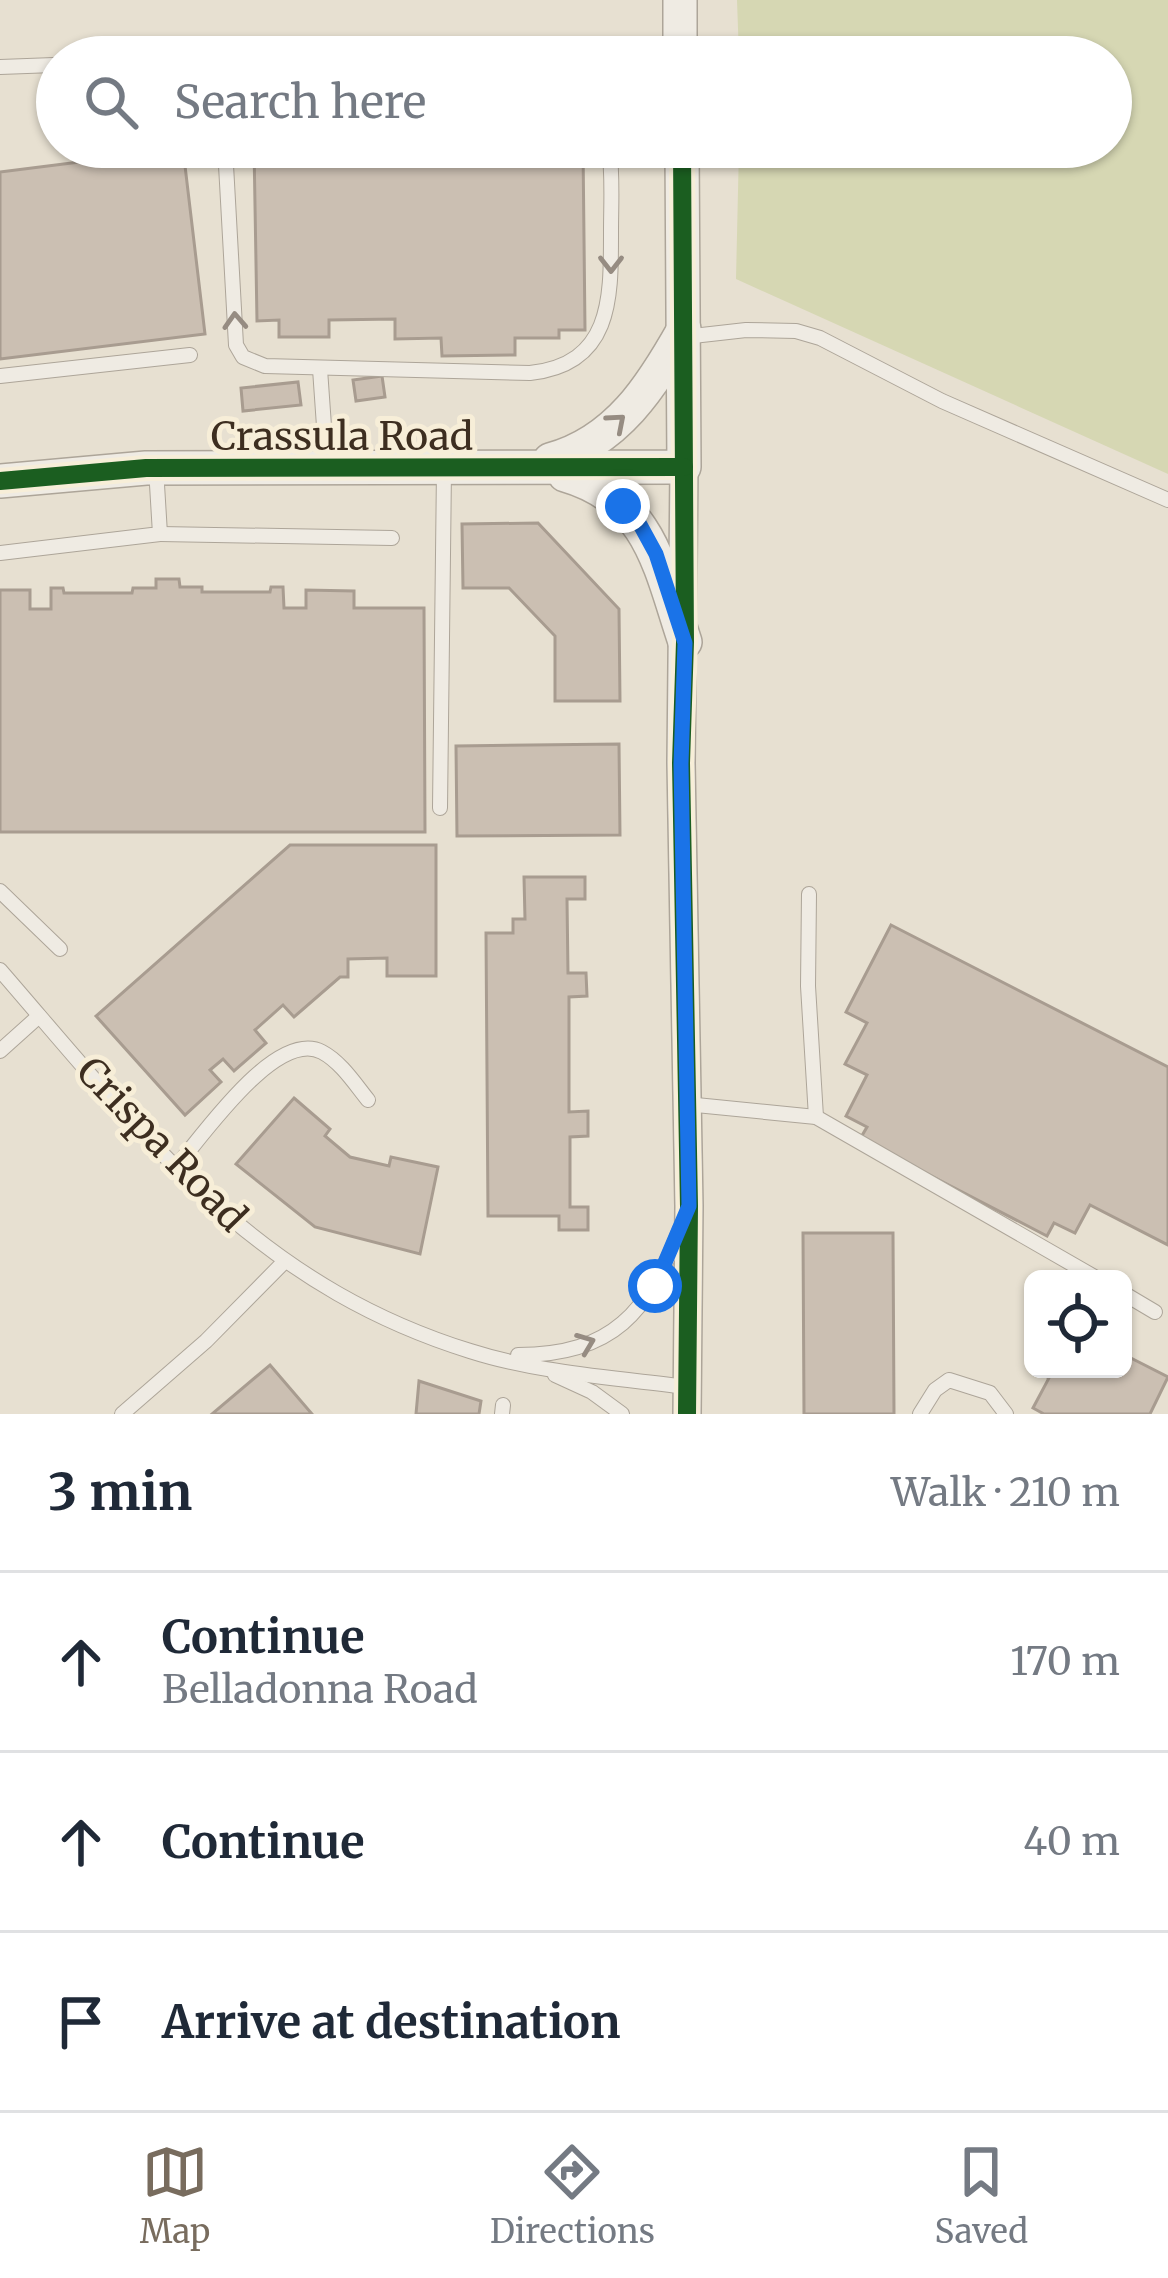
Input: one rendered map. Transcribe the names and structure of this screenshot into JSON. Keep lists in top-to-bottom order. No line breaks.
{"streets":{"street":["Crassula Road"],"lane":["Crispa Road"]},"page":{"search":"Search here","heading":["3 min","Walk · 210 m"],"list":[["Continue","Belladonna Road","170 m"],["Continue","40 m"],"Arrive at destination"],"nav":["Map","Directions","Saved"]}}
